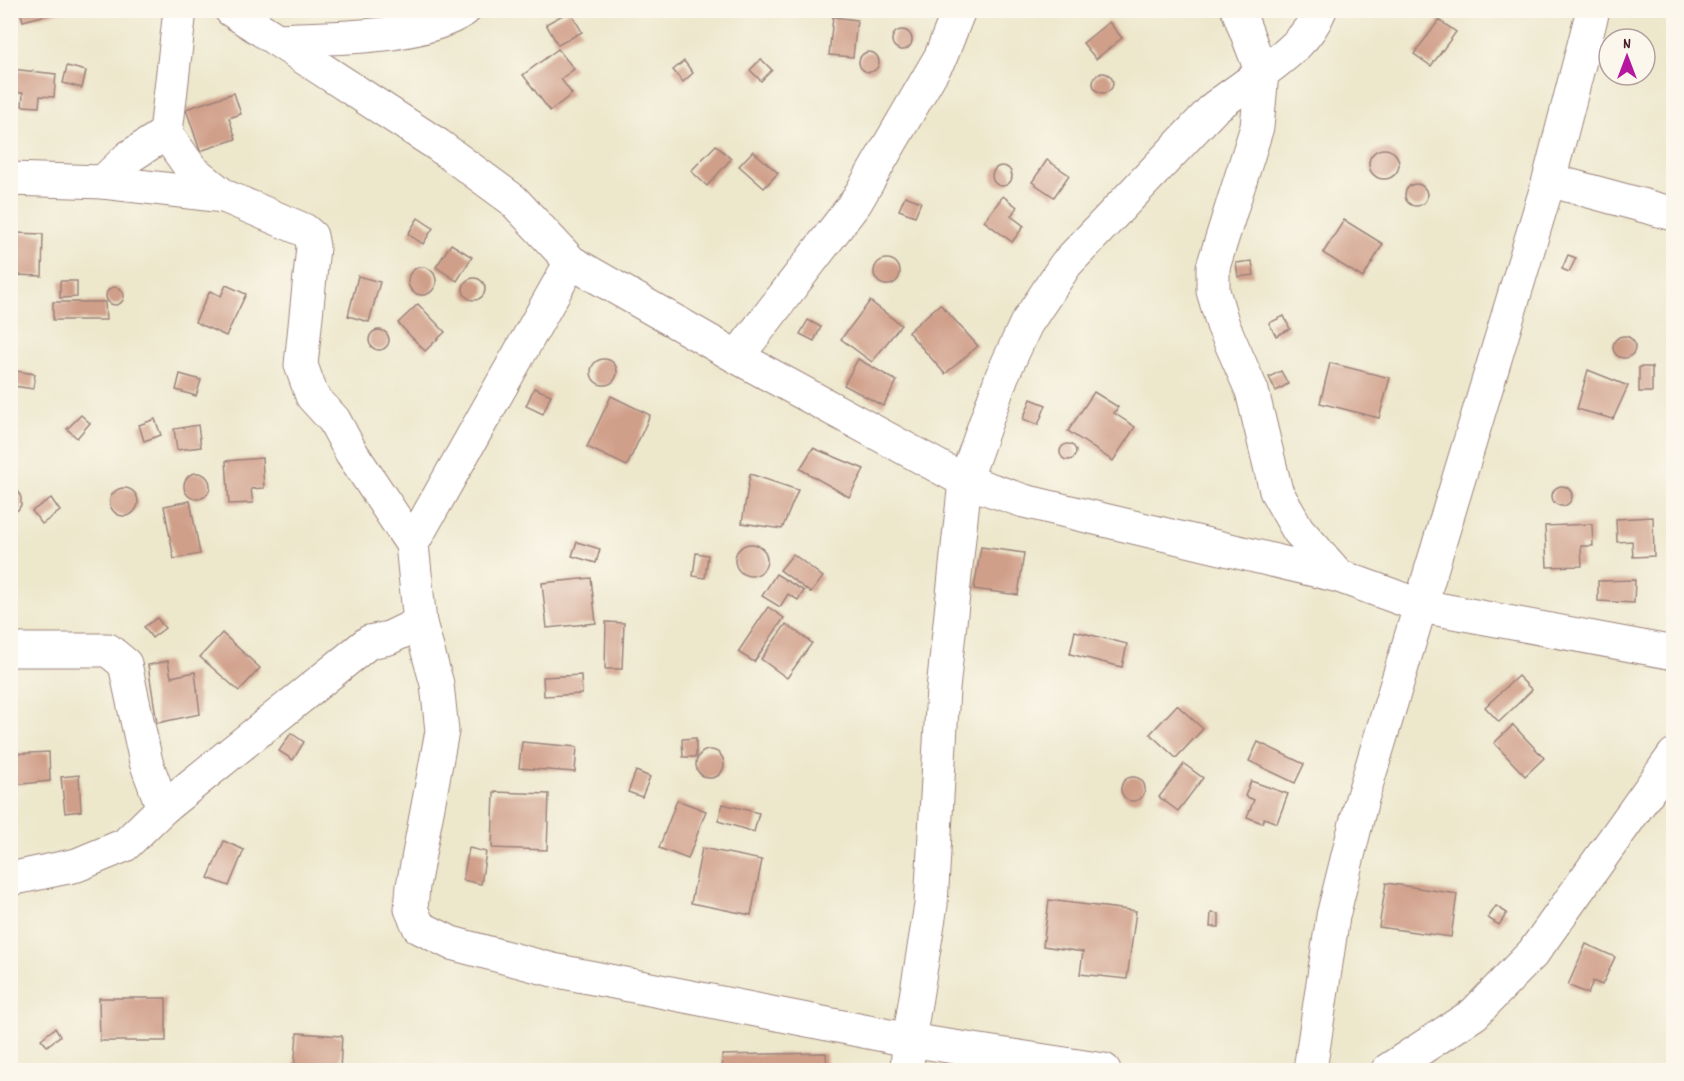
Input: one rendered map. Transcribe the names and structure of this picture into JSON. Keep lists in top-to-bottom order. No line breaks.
{"north":"top"}
